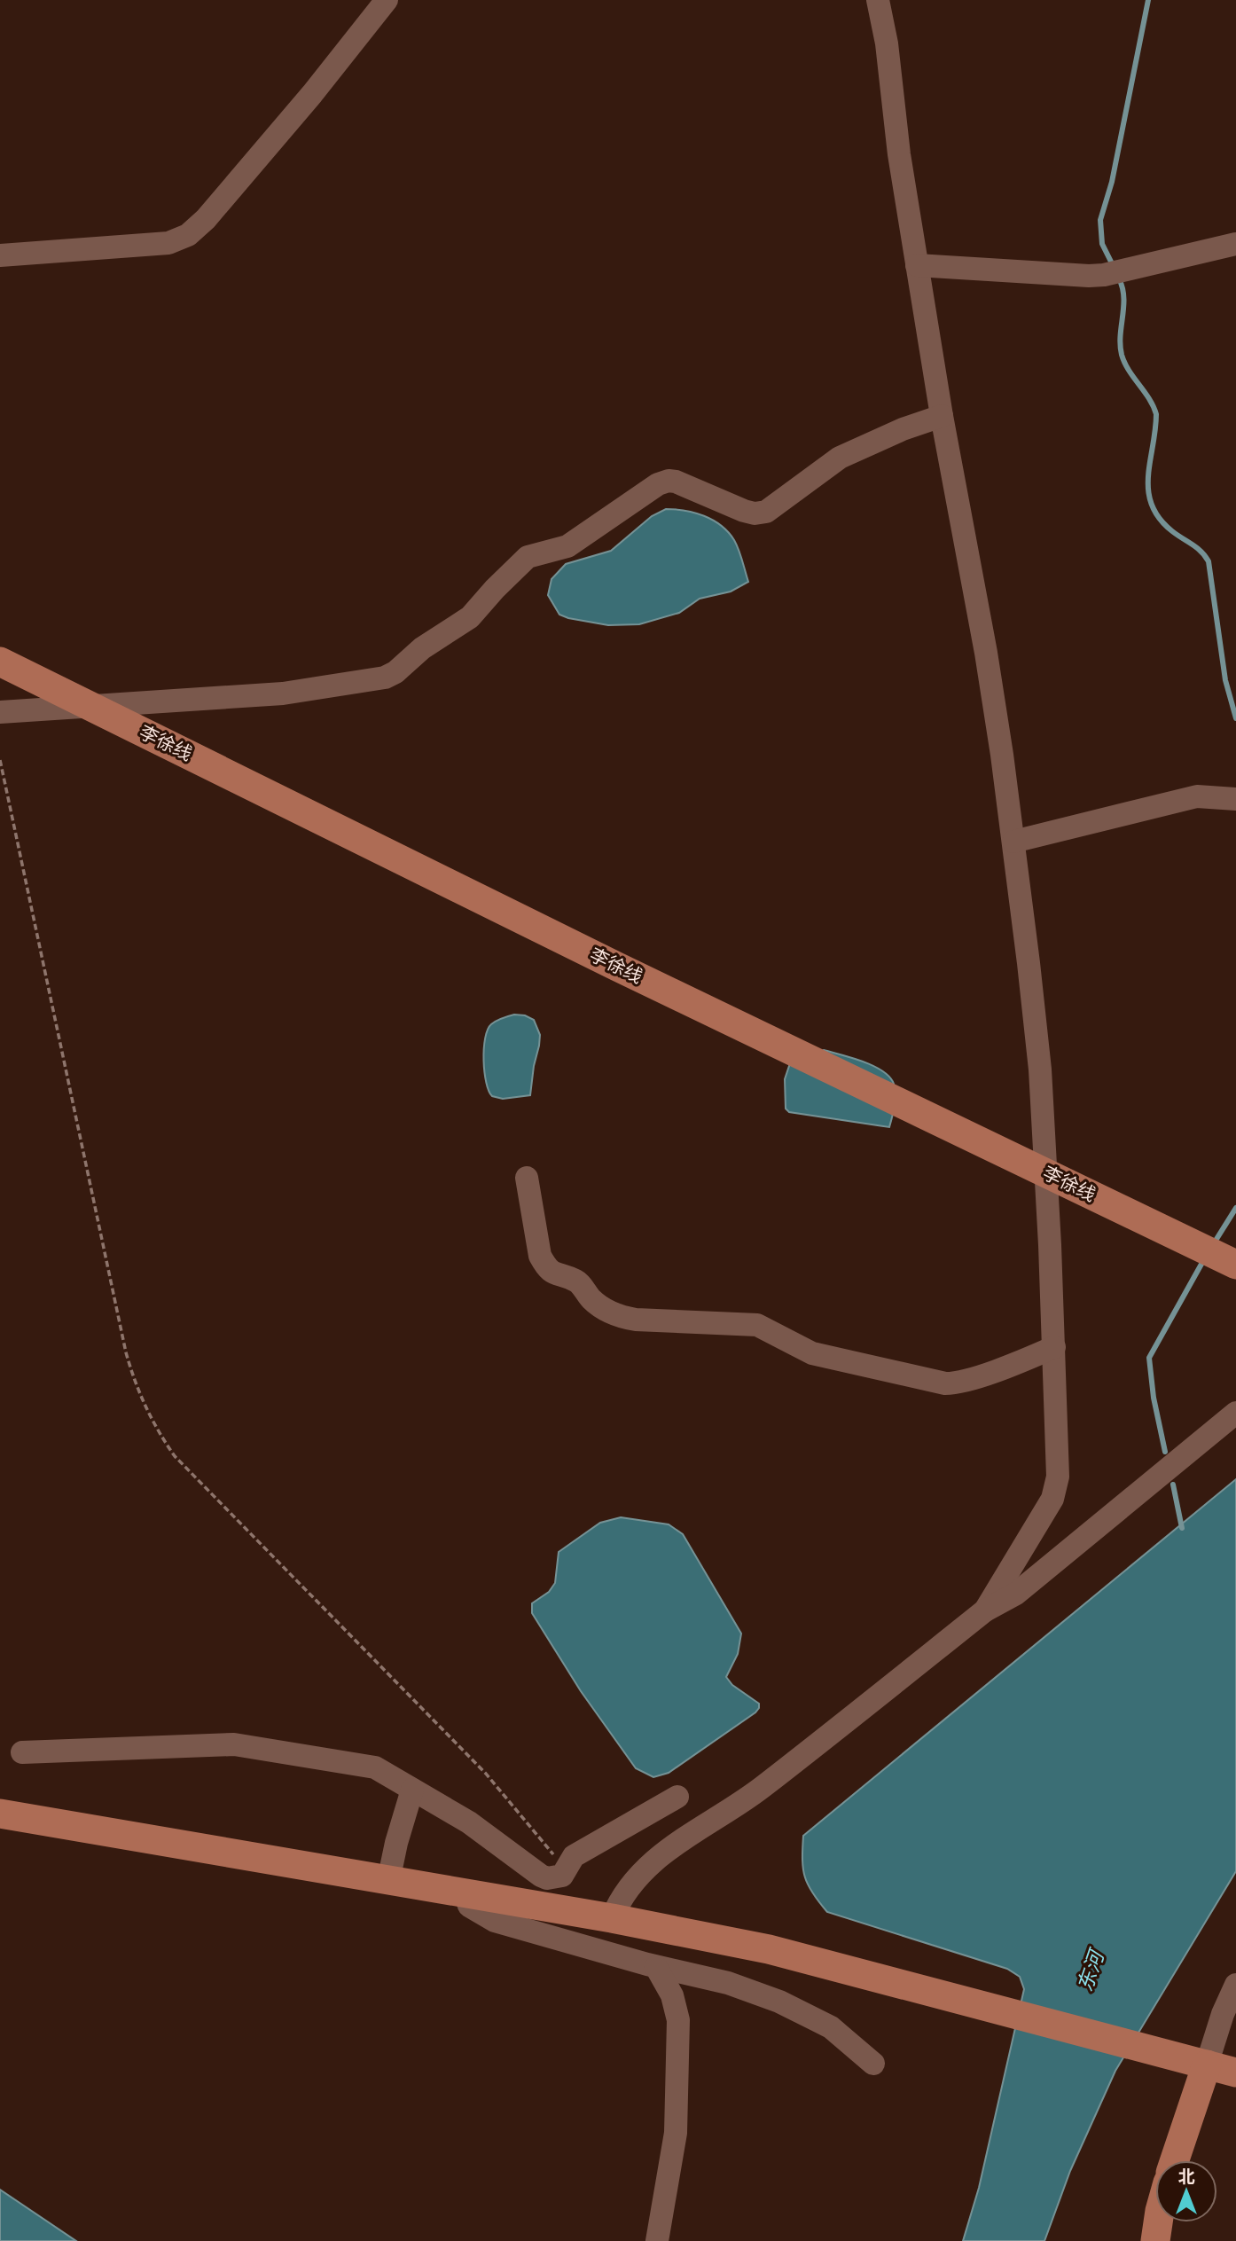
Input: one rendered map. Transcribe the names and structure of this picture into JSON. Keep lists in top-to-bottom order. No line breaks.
{"streets":{"main road":["李徐线"]},"water":["东河"],"north":"top"}
